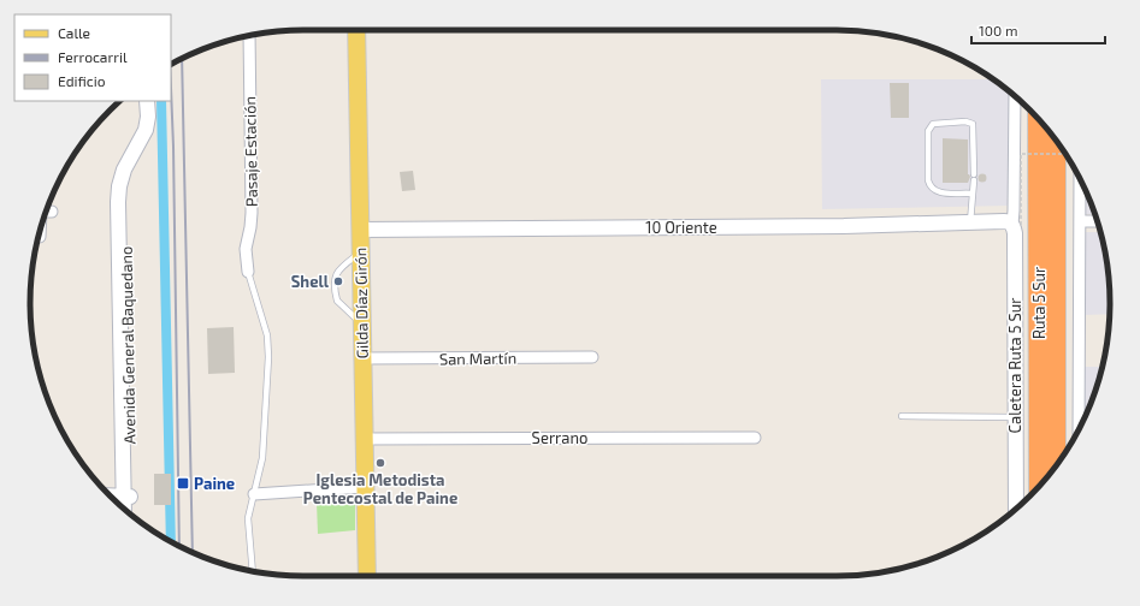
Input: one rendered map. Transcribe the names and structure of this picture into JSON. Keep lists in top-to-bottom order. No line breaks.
{"streets":{"highway":["Ruta 5 Sur"],"main road":["Gilda Díaz Girón"],"street":["Pasaje Estación","10 Oriente","Avenida General Baquedano","San Martín","Caletera Ruta 5 Sur","Serrano"]},"crossings":[["10 Oriente","Gilda Díaz Girón"],["10 Oriente","Caletera Ruta 5 Sur"],["Gilda Díaz Girón","San Martín"],["Gilda Díaz Girón","Serrano"]],"places":{"other":["Shell","Iglesia Metodista Pentecostal de Paine"],"transit":["Paine"]},"legend":["Calle","Ferrocarril","Edificio"],"scale_bar":"100 m"}
